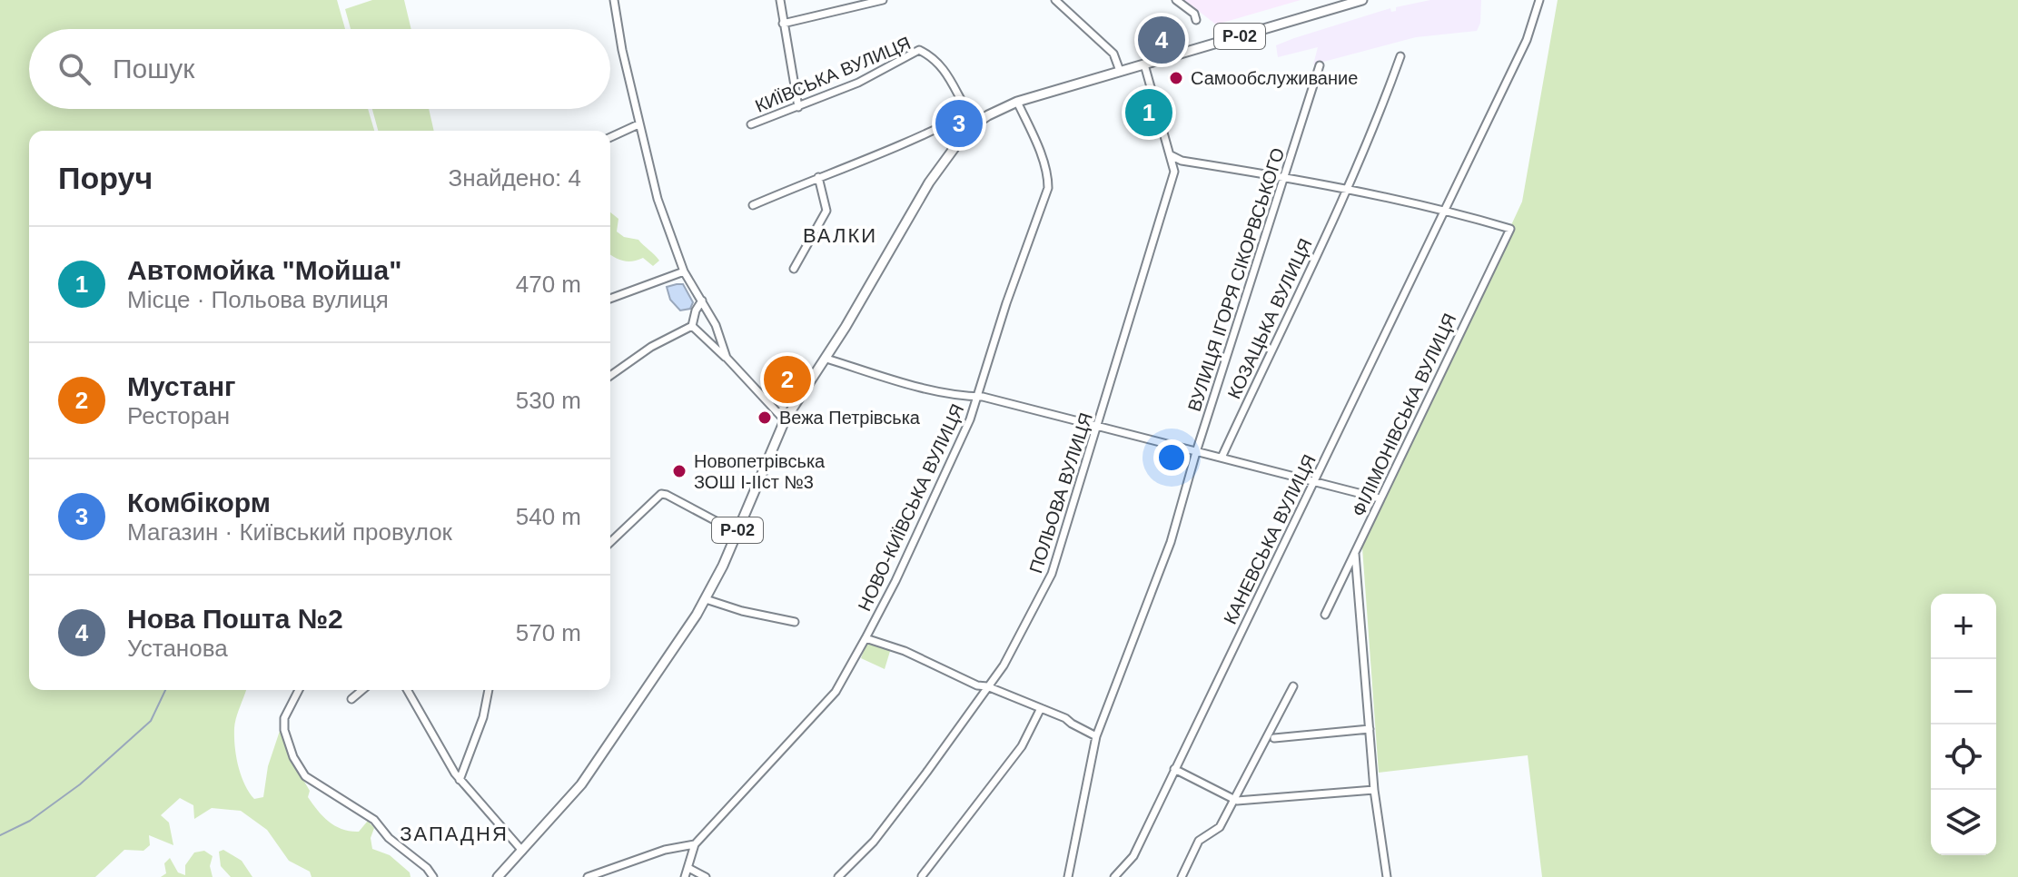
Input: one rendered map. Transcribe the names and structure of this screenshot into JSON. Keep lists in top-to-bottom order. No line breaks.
{"streets":{"main road":["Р-02"],"street":["КИЇВСЬКА ВУЛИЦЯ","ВУЛИЦЯ ІГОРЯ СІКОРВСЬКОГО","КОЗАЦЬКА ВУЛИЦЯ","ФІЛІМОНІВСЬКА ВУЛИЦЯ","ПОЛЬОВА ВУЛИЦЯ","НОВО-КИЇВСЬКА ВУЛИЦЯ","КАНЕВСЬКА ВУЛИЦЯ"]},"crossings":[["Р-02","КИЇВСЬКА ВУЛИЦЯ"],["Р-02","ПОЛЬОВА ВУЛИЦЯ"],["Р-02","НОВО-КИЇВСЬКА ВУЛИЦЯ"],["ФІЛІМОНІВСЬКА ВУЛИЦЯ","КАНЕВСЬКА ВУЛИЦЯ"]],"districts":["ВАЛКИ","ЗАПАДНЯ"],"places":["Самообслуживание","Вежа Петрівська","Новопетрівська ЗОШ I-IIст №3"],"page":{"pins":["4","1","3","2"],"search":"Пошук","heading":["Поруч","Знайдено: 4"],"list":[{"mark":"1","name":"Автомойка \"Мойша\"","note":"Місце · Польова вулиця","value":"470 m"},{"mark":"2","name":"Мустанг","note":"Ресторан","value":"530 m"},{"mark":"3","name":"Комбікорм","note":"Магазин · Київський провулок","value":"540 m"},{"mark":"4","name":"Нова Пошта №2","note":"Установа","value":"570 m"}],"map_buttons":["+","−"]}}
